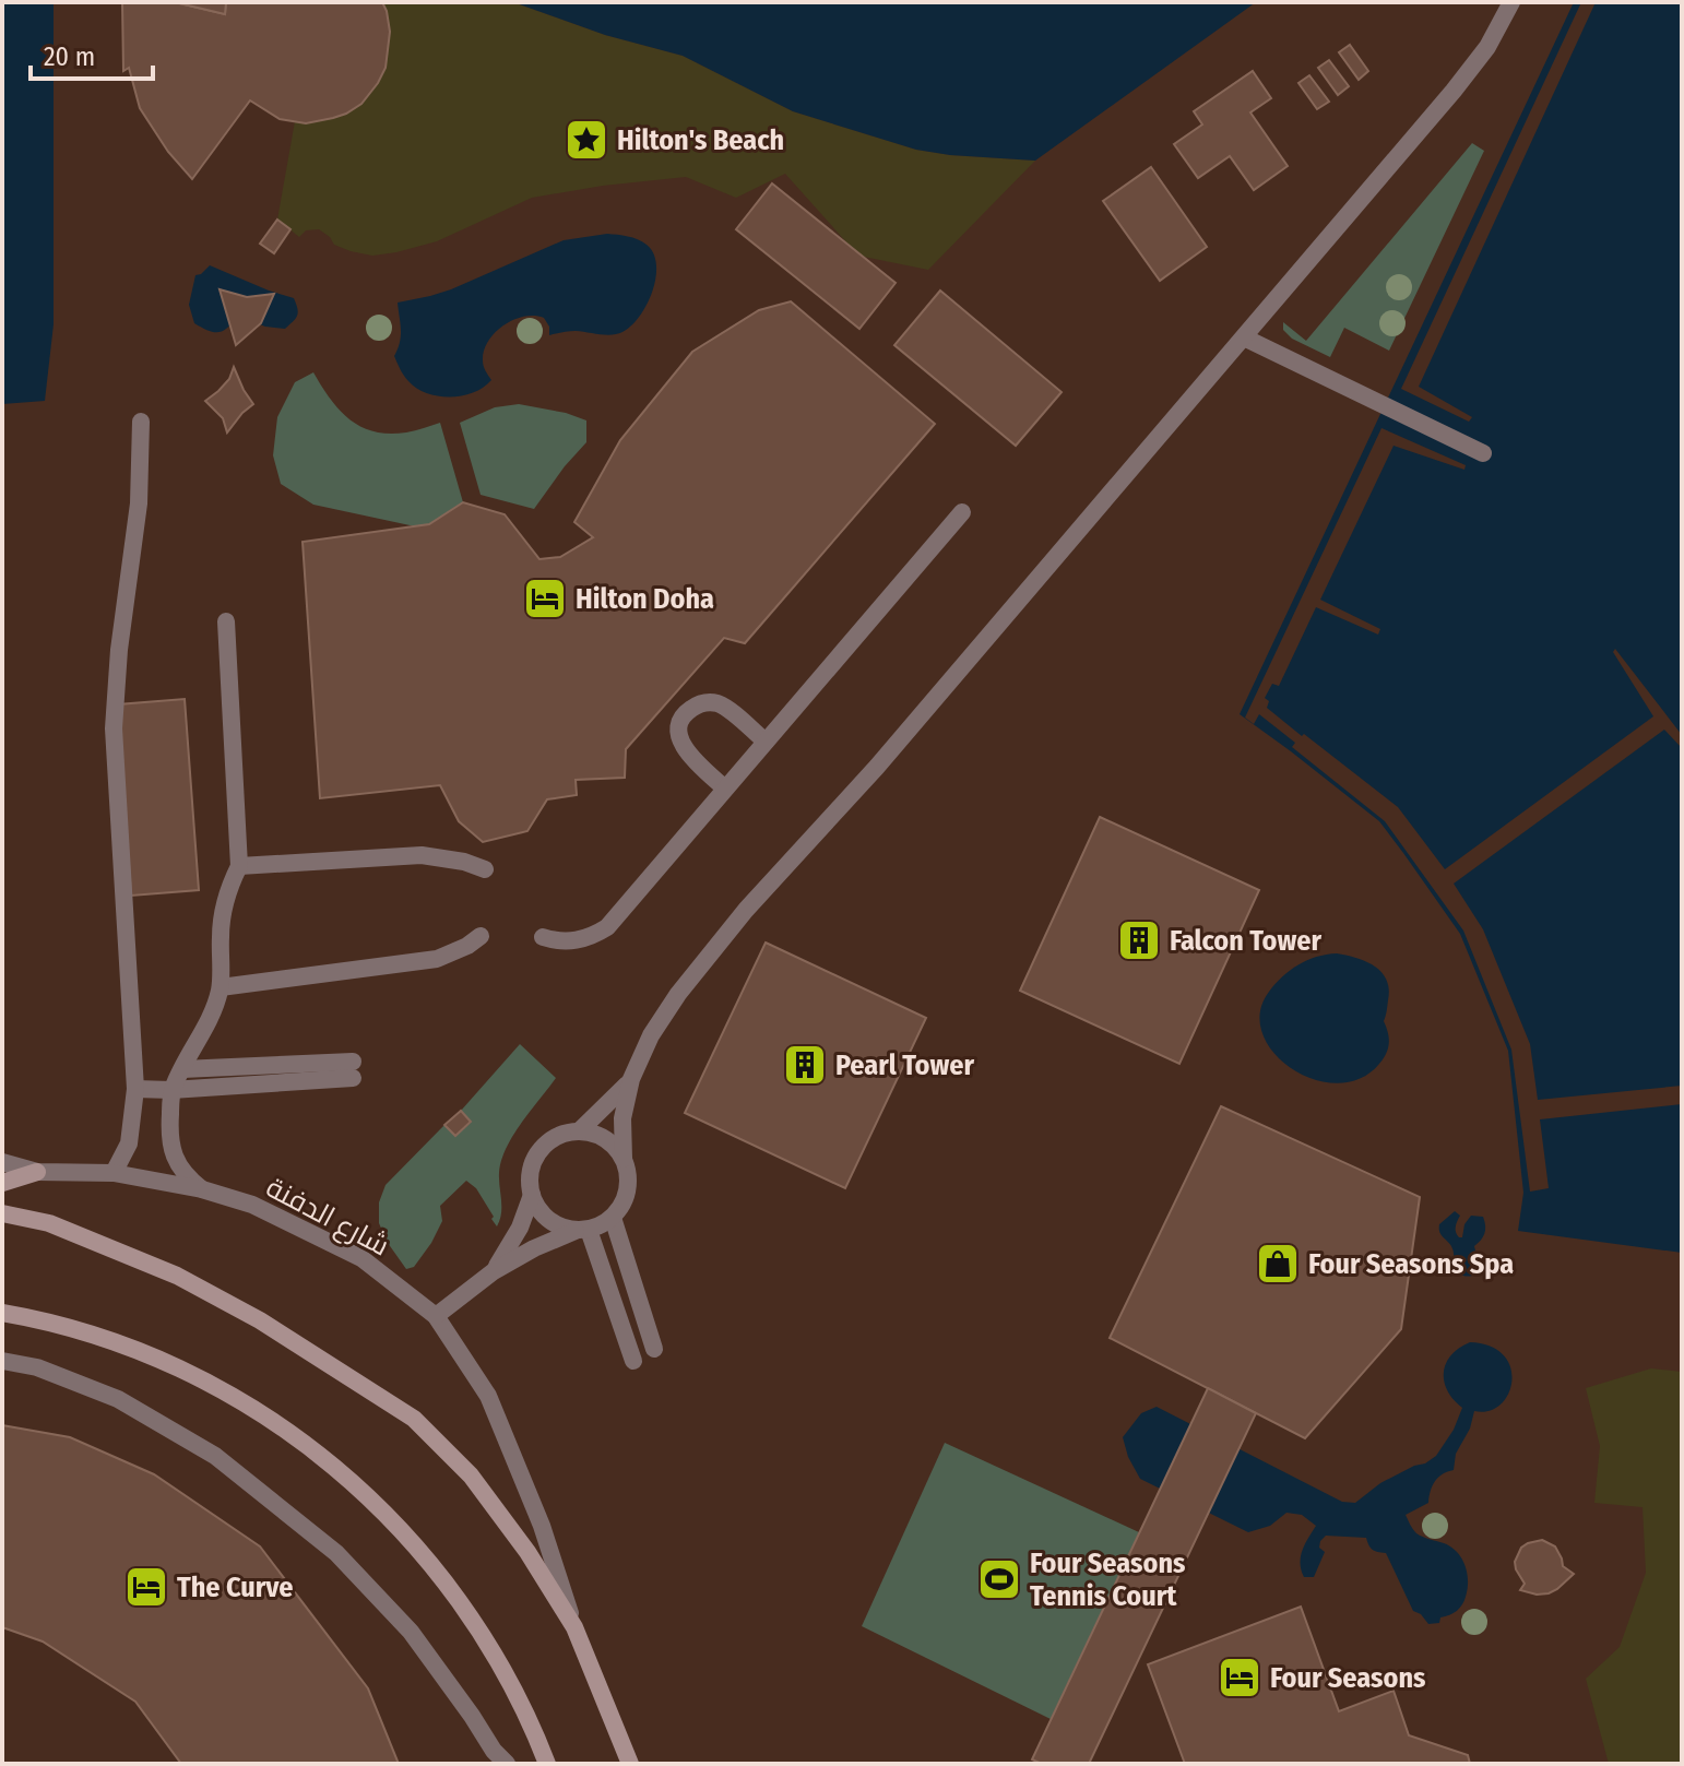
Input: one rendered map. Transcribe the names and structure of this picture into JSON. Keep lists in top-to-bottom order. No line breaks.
{"streets":{"main road":["شارع الدفنة"]},"places":{"place":["Hilton's Beach"],"hotel":["Hilton Doha","The Curve","Four Seasons"],"building":["Falcon Tower","Pearl Tower"],"shop":["Four Seasons Spa"],"sports":["Four Seasons Tennis Court"]},"scale_bar":"20 m"}
